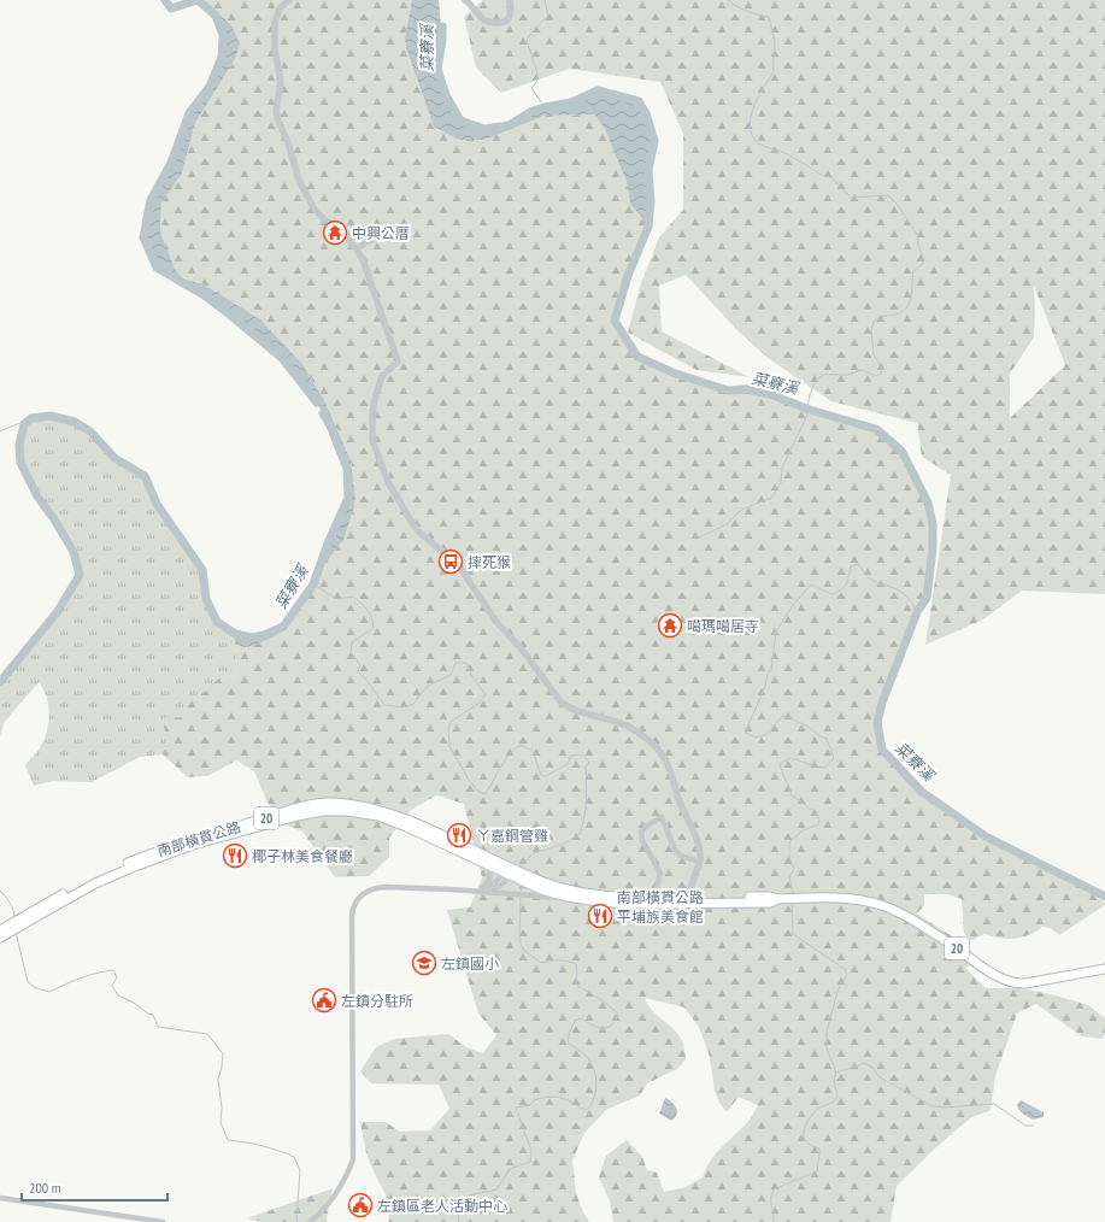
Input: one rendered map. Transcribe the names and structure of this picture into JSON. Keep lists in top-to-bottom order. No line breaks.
{"streets":{"main road":["20","南部橫貫公路"]},"crossings":[["20","南部橫貫公路"]],"water":["菜竂溪"],"places":{"temple":["中興公厝","噶瑪噶居寺"],"bus stop":["摔死猴"],"restaurant":["ㄚ嘉鋼管雞","椰子林美食餐廳","平埔族美食館"],"school or university":["左鎮國小"],"public building":["左鎮分駐所","左鎮區老人活動中心"]},"scale_bar":"200 m"}
